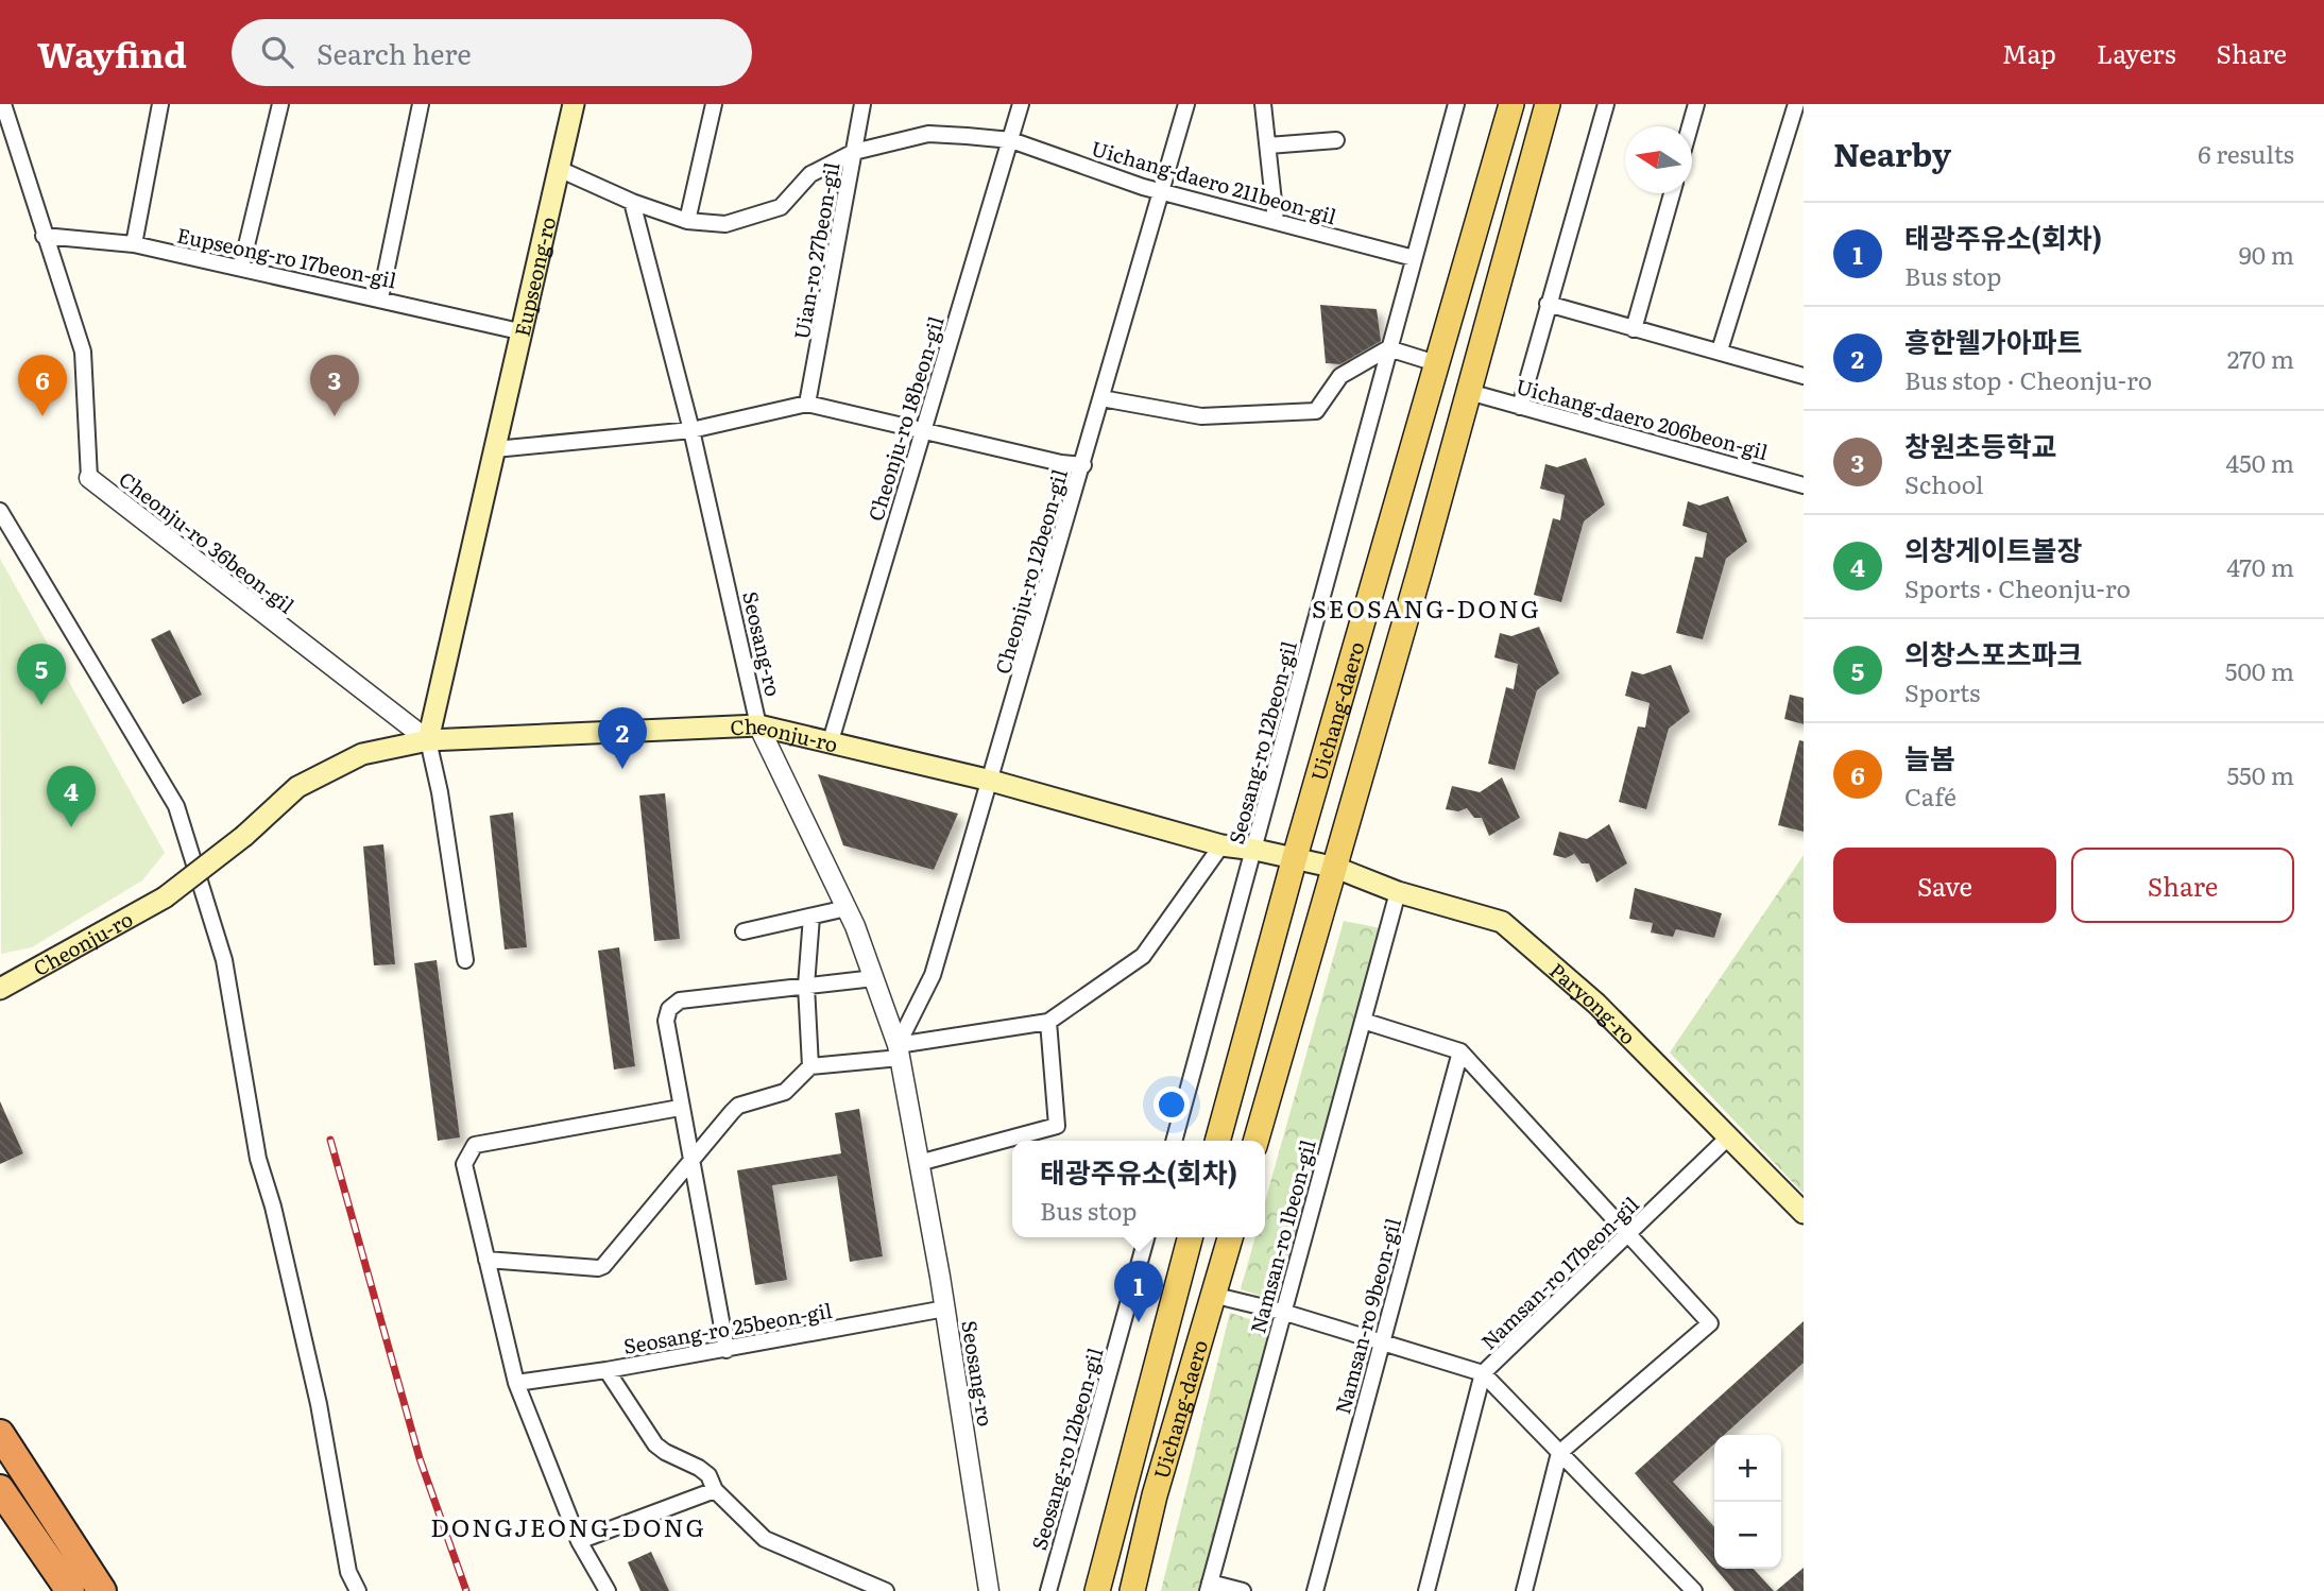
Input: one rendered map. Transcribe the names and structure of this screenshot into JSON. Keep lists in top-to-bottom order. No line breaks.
{"streets":{"main road":["Eupseong-ro","Uichang-daero","Cheonju-ro","Paryong-ro"],"street":["Uichang-daero 211beon-gil","Uian-ro 27beon-gil","Eupseong-ro 17beon-gil","Cheonju-ro 18beon-gil","Uichang-daero 206beon-gil","Cheonju-ro 36beon-gil","Cheonju-ro 12beon-gil","Seosang-ro","Seosang-ro 12beon-gil","Namsan-ro 1beon-gil","Namsan-ro 17beon-gil","Namsan-ro 9beon-gil","Seosang-ro 25beon-gil"]},"crossings":[["Uichang-daero 211beon-gil","Uian-ro 27beon-gil"],["Uichang-daero 211beon-gil","Eupseong-ro"],["Uichang-daero 211beon-gil","Cheonju-ro 18beon-gil"],["Uichang-daero 211beon-gil","Cheonju-ro 12beon-gil"],["Uichang-daero 211beon-gil","Seosang-ro"],["Uichang-daero 211beon-gil","Seosang-ro 12beon-gil"],["Eupseong-ro 17beon-gil","Eupseong-ro"],["Eupseong-ro 17beon-gil","Cheonju-ro 36beon-gil"],["Eupseong-ro","Cheonju-ro 36beon-gil"],["Eupseong-ro","Cheonju-ro"],["Cheonju-ro 18beon-gil","Cheonju-ro"],["Uichang-daero 206beon-gil","Uichang-daero"],["Cheonju-ro 36beon-gil","Cheonju-ro"],["Cheonju-ro 12beon-gil","Seosang-ro"],["Cheonju-ro 12beon-gil","Cheonju-ro"],["Seosang-ro","Cheonju-ro"],["Seosang-ro","Seosang-ro 25beon-gil"],["Uichang-daero","Cheonju-ro"],["Uichang-daero","Paryong-ro"],["Cheonju-ro","Seosang-ro 12beon-gil"],["Cheonju-ro","Paryong-ro"],["Paryong-ro","Namsan-ro 1beon-gil"],["Paryong-ro","Namsan-ro 17beon-gil"]],"districts":["SEOSANG-DONG","DONGJEONG-DONG"],"north":"left","page":{"header":"Wayfind","search":"Search here","nav":["Map","Layers","Share"],"heading":["Nearby","6 results"],"list":[{"mark":"1","name":"태광주유소(회차)","note":"Bus stop","value":"90 m"},{"mark":"2","name":"흥한웰가아파트","note":"Bus stop · Cheonju-ro","value":"270 m"},{"mark":"3","name":"창원초등학교","note":"School","value":"450 m"},{"mark":"4","name":"의창게이트볼장","note":"Sports · Cheonju-ro","value":"470 m"},{"mark":"5","name":"의창스포츠파크","note":"Sports","value":"500 m"},{"mark":"6","name":"늘봄","note":"Café","value":"550 m"}],"pins":["3","6","5","2","4","1"],"buttons":["Save","Share"],"popup":["태광주유소(회차)","Bus stop"],"map_buttons":["+","−"]}}
